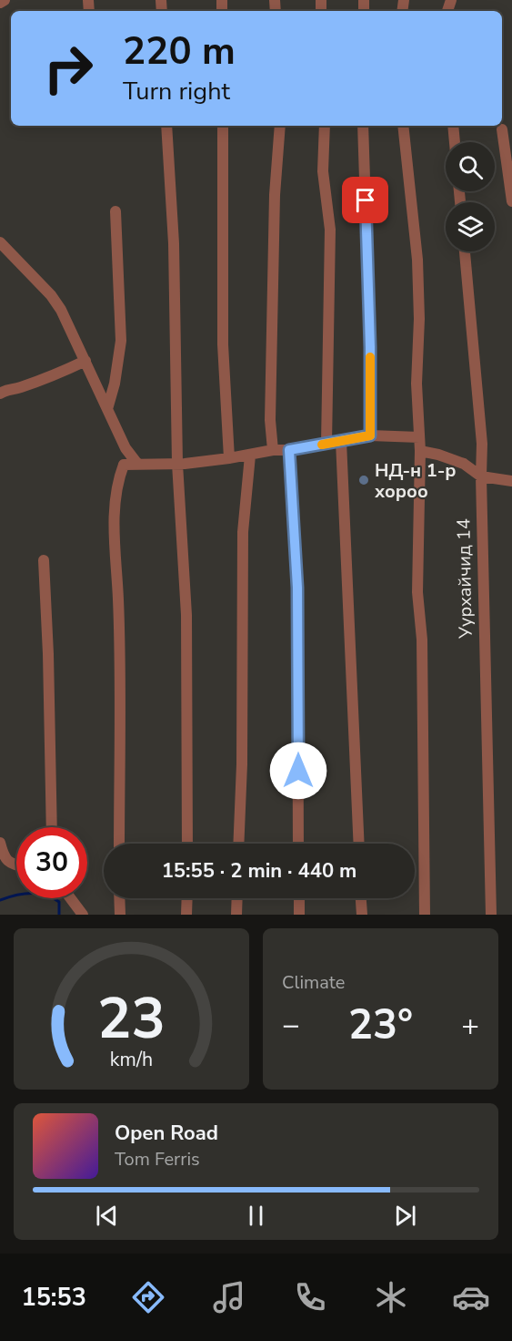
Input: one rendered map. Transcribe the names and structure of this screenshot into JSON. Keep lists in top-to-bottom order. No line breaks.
{"streets":{"street":["Уурхайчид 14"]},"places":["НД-н 1-р хороо"],"page":{"turn":["220 m","Turn right"],"limit":"30","trip":"15:55 · 2 min · 440 m","tile":"Climate","heat":["−","23°","+"],"song":["Open Road","Tom Ferris"],"tabs":"15:53","gauge":["23","km/h"]}}
